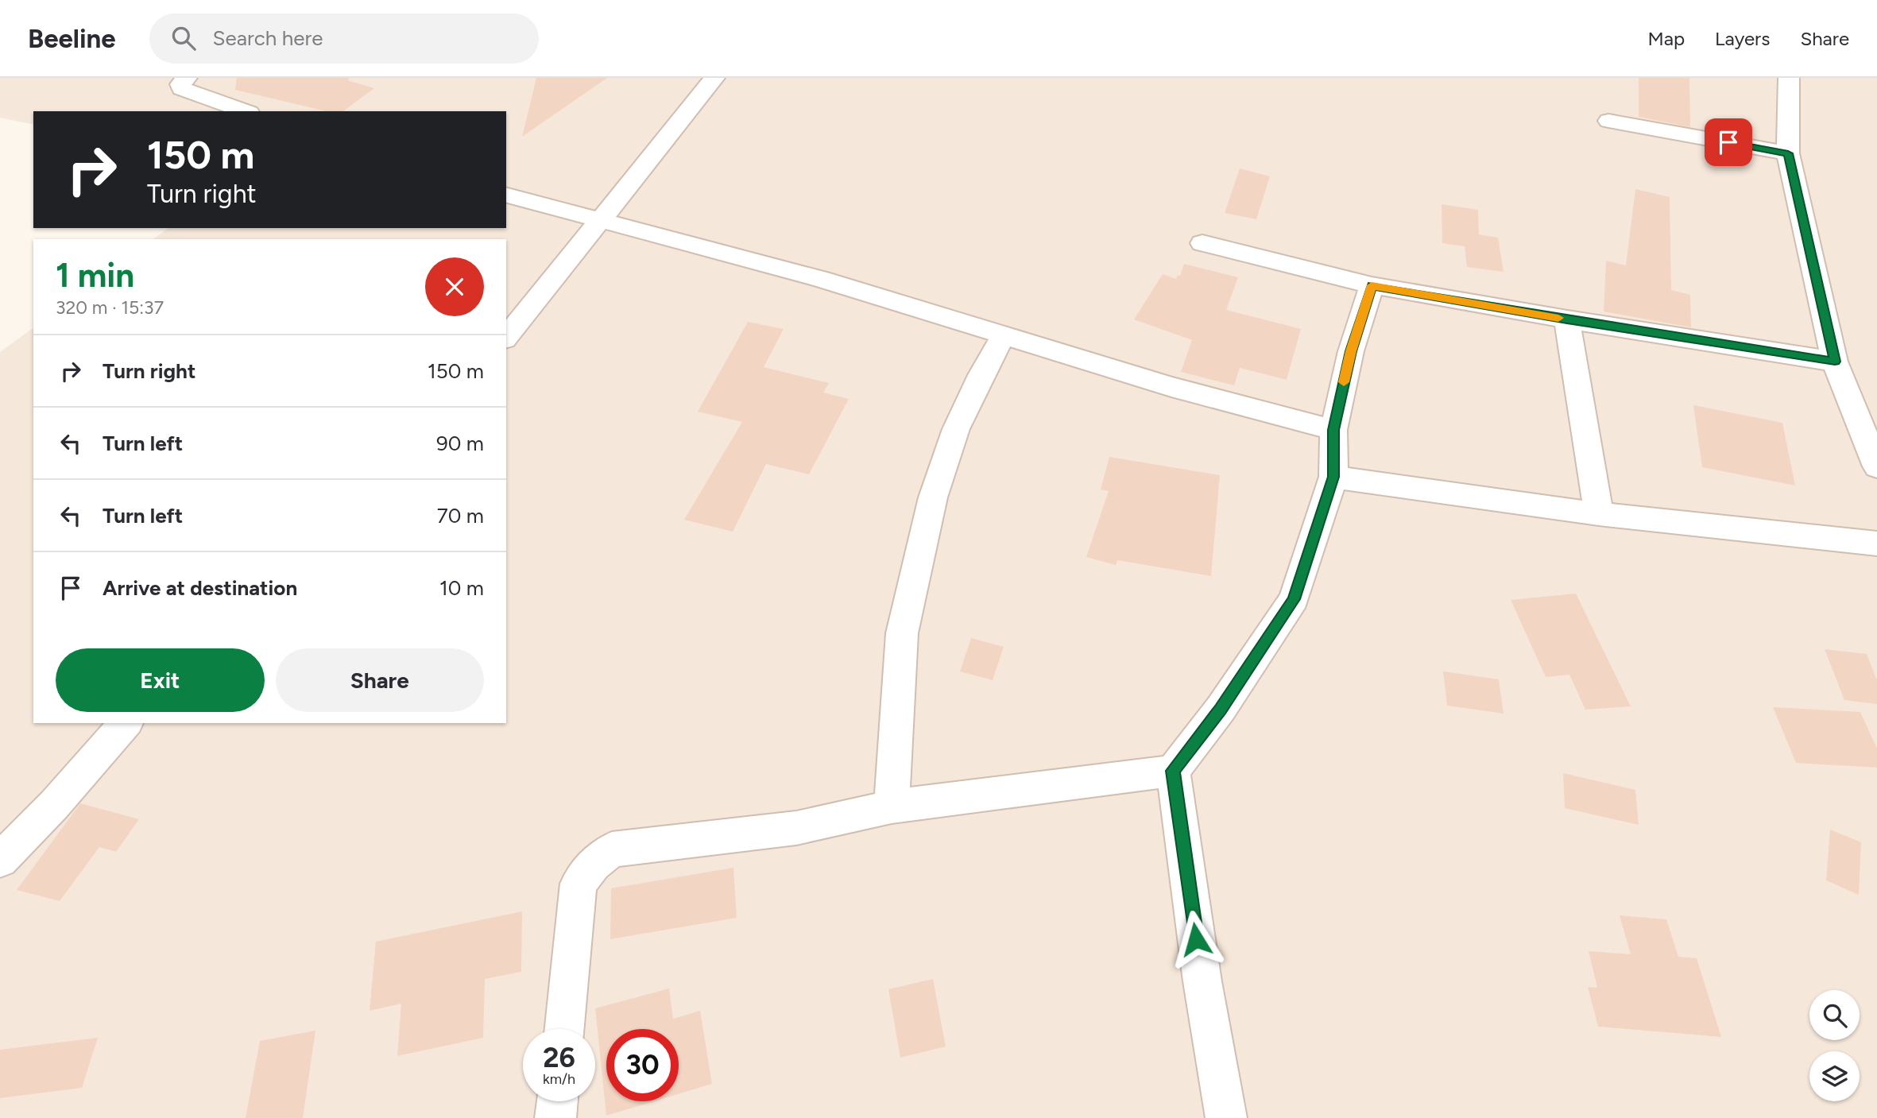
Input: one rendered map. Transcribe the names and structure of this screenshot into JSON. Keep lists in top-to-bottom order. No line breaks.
{"page":{"header":"Beeline","search":"Search here","nav":["Map","Layers","Share"],"turn":["150 m","Turn right"],"heading":["1 min","320 m · 15:37"],"list":[{"name":"Turn right","value":"150 m"},{"name":"Turn left","value":"90 m"},{"name":"Turn left","value":"70 m"},{"name":"Arrive at destination","value":"10 m"}],"buttons":["Exit","Share"],"speed":"26 km/h","limit":"30"}}
